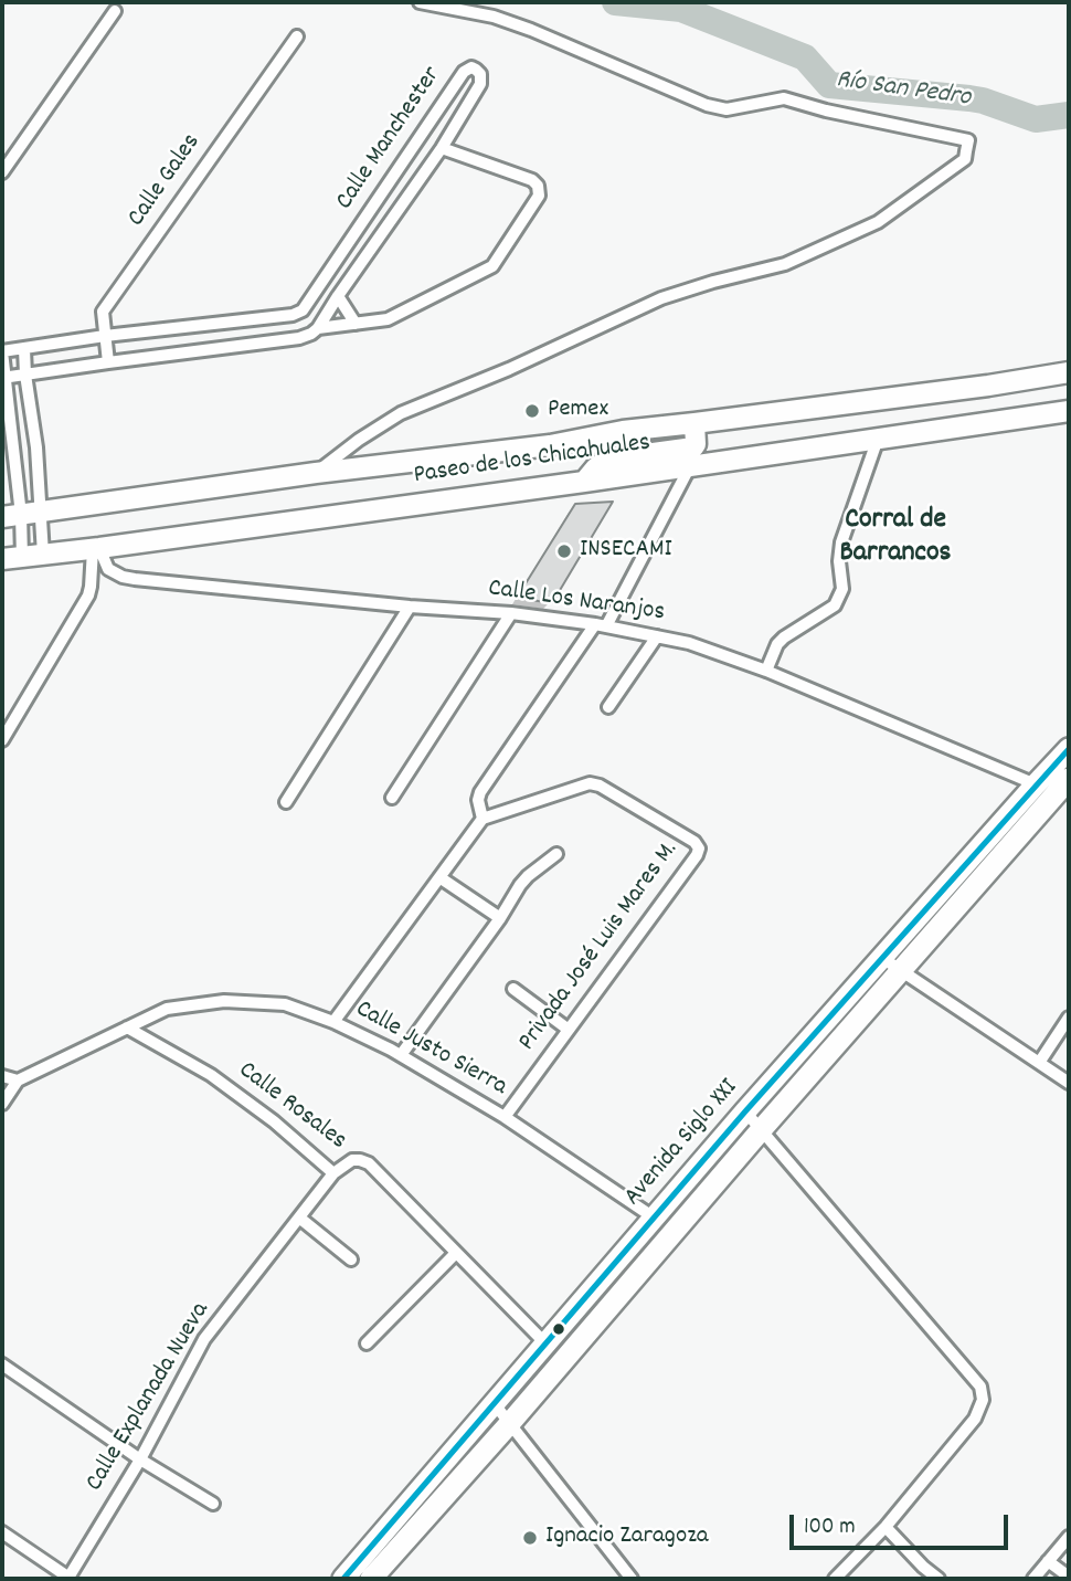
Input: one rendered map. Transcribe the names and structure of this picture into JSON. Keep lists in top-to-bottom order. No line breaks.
{"streets":{"highway":["Avenida Siglo XXI"],"main road":["Paseo de los Chicahuales"],"street":["Calle Manchester","Calle Gales","Calle Los Naranjos","Privada José Luis Mares M.","Calle Justo Sierra","Calle Rosales","Calle Explanada Nueva"]},"crossings":[["Paseo de los Chicahuales","Calle Los Naranjos"],["Calle Los Naranjos","Avenida Siglo XXI"],["Privada José Luis Mares M.","Calle Justo Sierra"],["Calle Justo Sierra","Calle Rosales"],["Calle Justo Sierra","Avenida Siglo XXI"],["Calle Rosales","Avenida Siglo XXI"],["Calle Rosales","Calle Explanada Nueva"]],"districts":["Corral de Barrancos"],"water":["Río San Pedro"],"places":["Pemex","INSECAMI","Ignacio Zaragoza"],"scale_bar":"100 m"}
